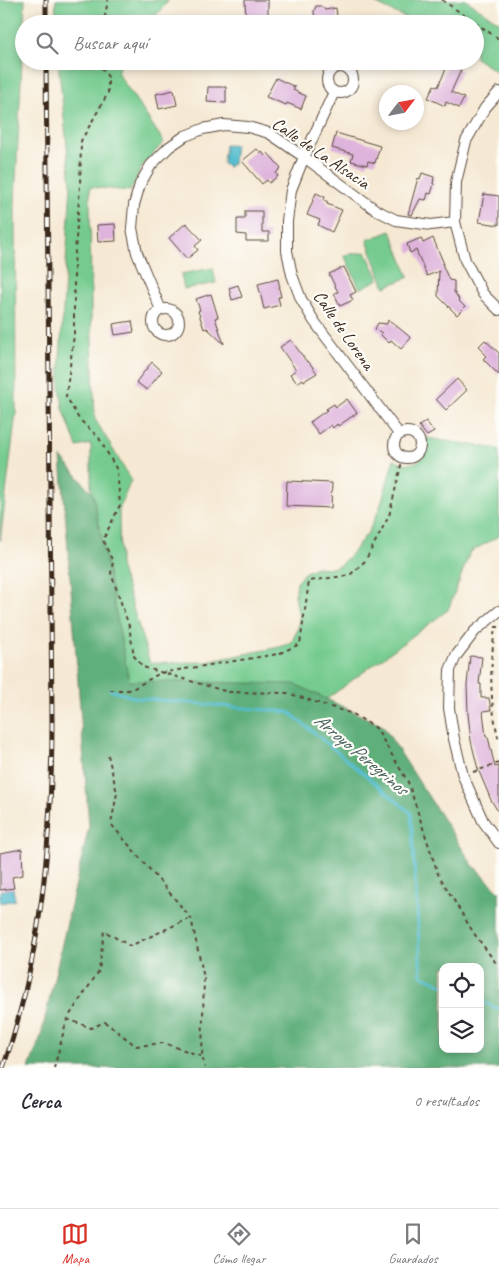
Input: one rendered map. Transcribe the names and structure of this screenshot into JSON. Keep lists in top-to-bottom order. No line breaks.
{"streets":{"street":["Calle de La Alsacia","Calle de Lorena"]},"crossings":[["Calle de La Alsacia","Calle de Lorena"]],"water":["Arroyo Peregrinos"],"north":"top right","page":{"search":"Buscar aquí","heading":["Cerca","0 resultados"],"nav":["Mapa","Cómo llegar","Guardados"]}}
